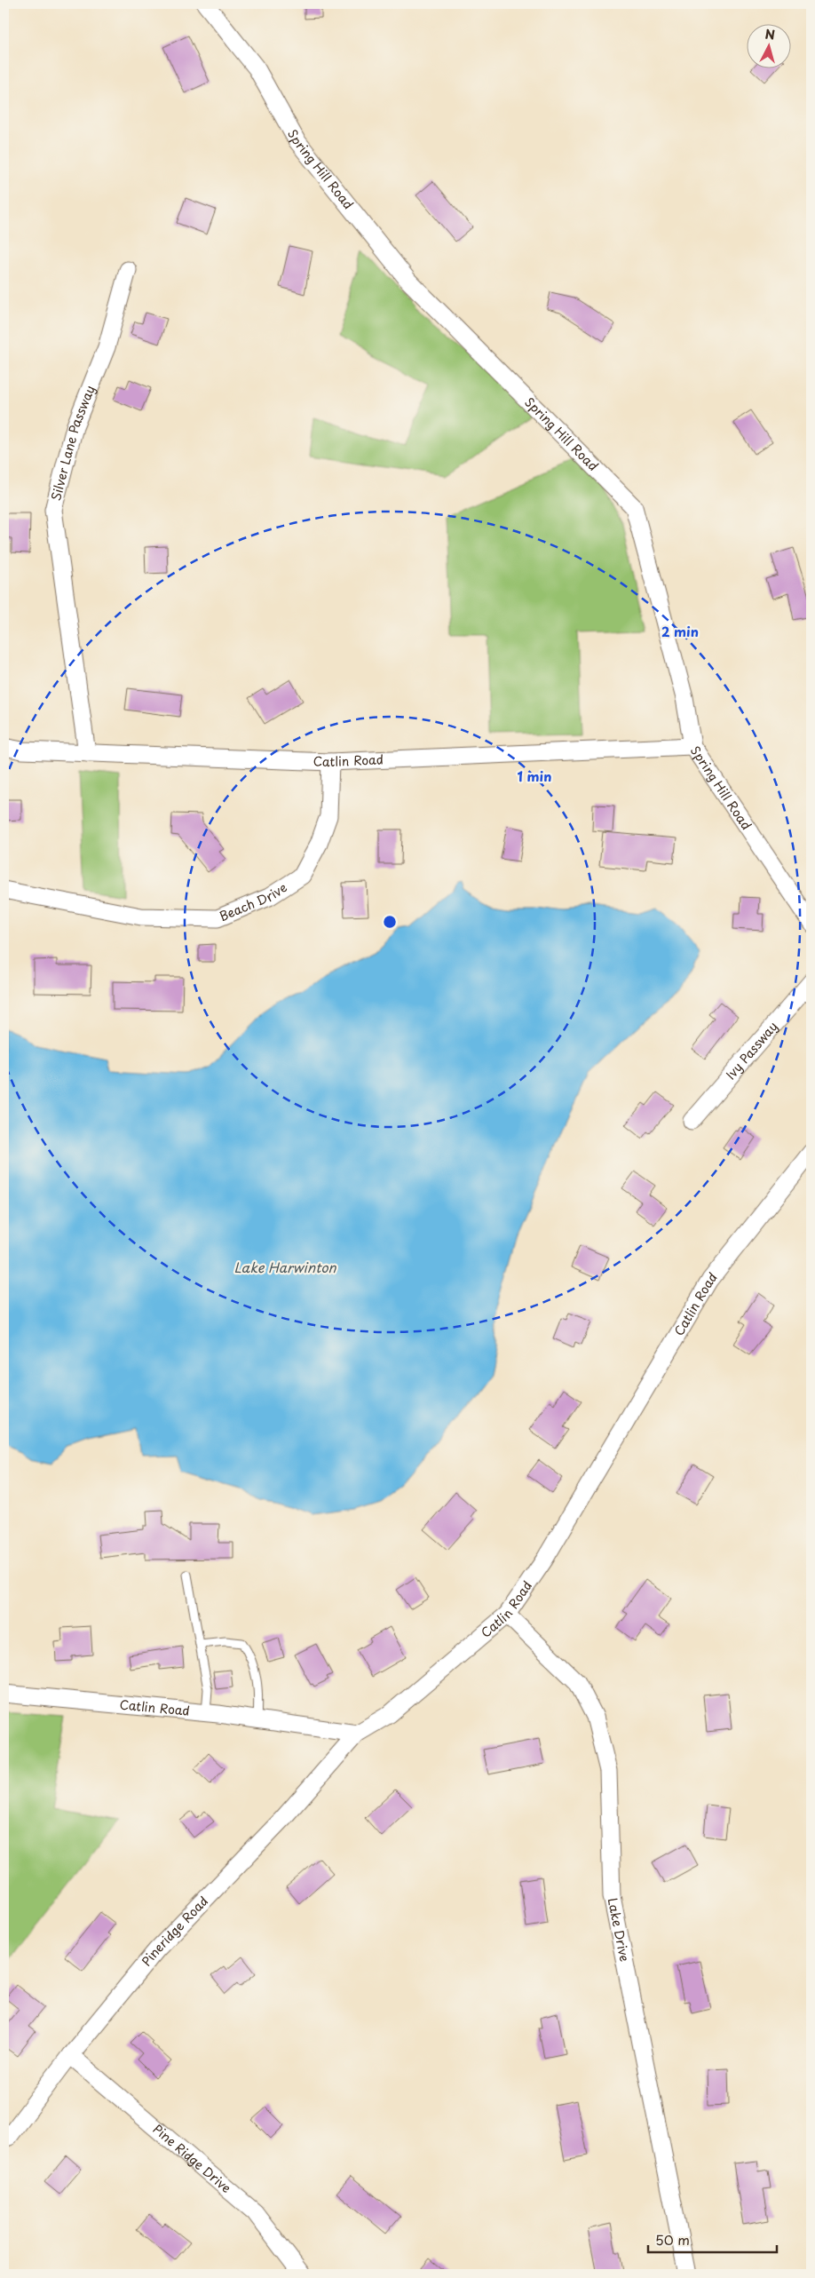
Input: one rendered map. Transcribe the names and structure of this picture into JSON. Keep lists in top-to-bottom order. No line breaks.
{"streets":{"street":["Spring Hill Road","Silver Lane Passway","Catlin Road","Beach Drive","Ivy Passway","Lake Drive","Pineridge Road","Pine Ridge Drive"]},"crossings":[["Spring Hill Road","Catlin Road"],["Silver Lane Passway","Catlin Road"],["Catlin Road","Beach Drive"],["Catlin Road","Lake Drive"],["Catlin Road","Pineridge Road"],["Pineridge Road","Pine Ridge Drive"]],"water":["Lake Harwinton"],"scale_bar":"50 m","north":"top","rings":["2 min","1 min"]}
